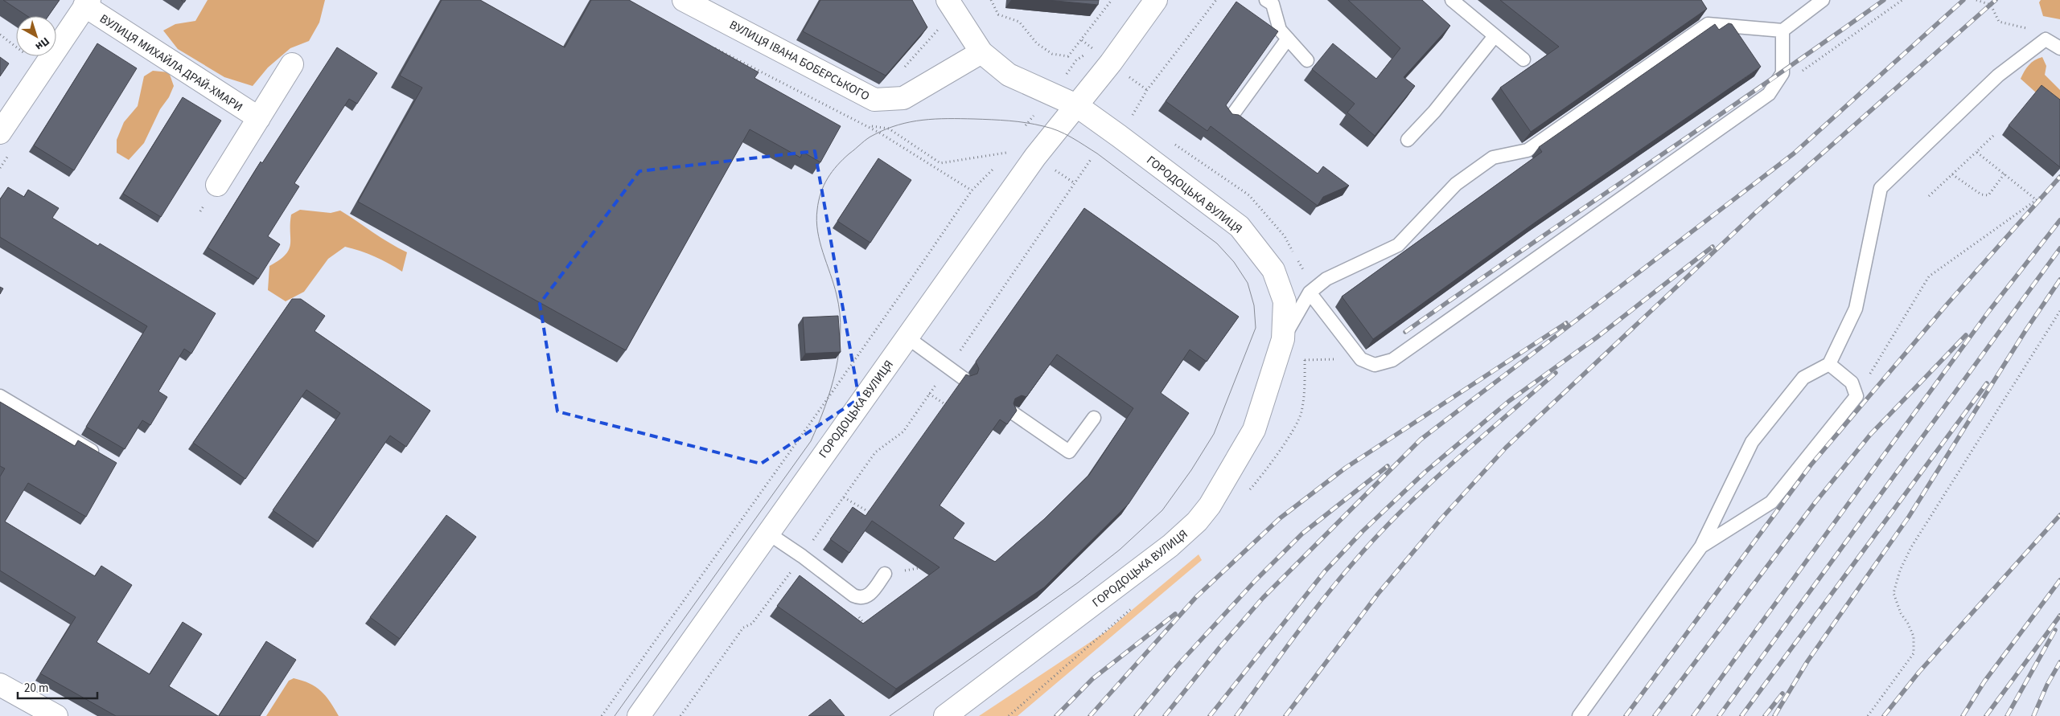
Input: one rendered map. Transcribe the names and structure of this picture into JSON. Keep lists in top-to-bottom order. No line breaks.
{"streets":{"main road":["ВУЛИЦЯ ІВАНА БОБЕРСЬКОГО","ВУЛИЦЯ МИХАЙЛА ДРАЙ-ХМАРИ","ГОРОДОЦЬКА ВУЛИЦЯ"]},"scale_bar":"20 m","north":"bottom right"}
